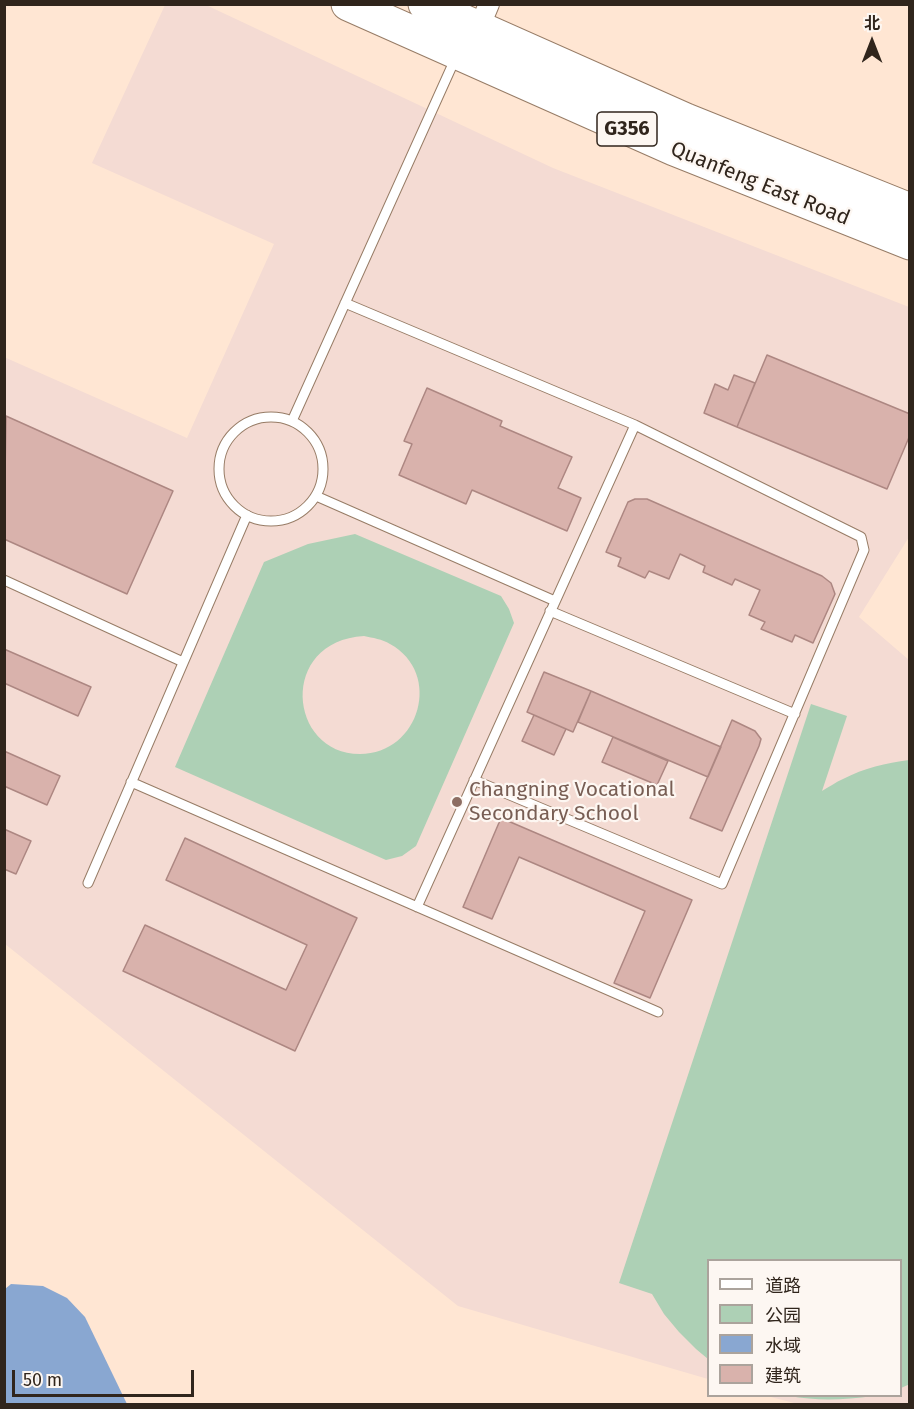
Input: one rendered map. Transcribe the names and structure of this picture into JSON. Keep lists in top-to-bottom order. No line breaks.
{"streets":{"highway":["G356","Quanfeng East Road"]},"places":["Changning Vocational Secondary School"],"legend":["道路","公园","水域","建筑"],"scale_bar":"50 m","north":"top"}
